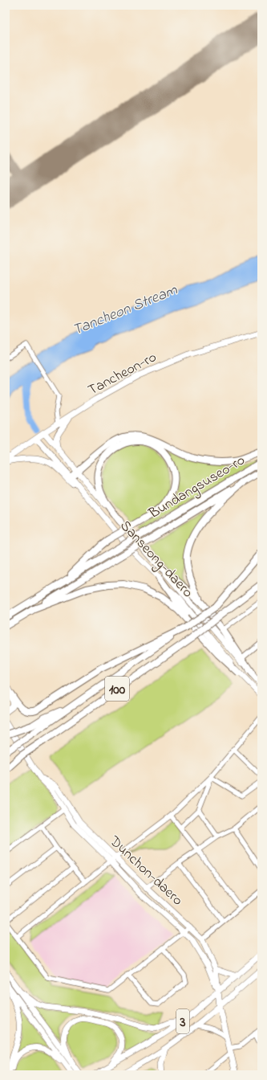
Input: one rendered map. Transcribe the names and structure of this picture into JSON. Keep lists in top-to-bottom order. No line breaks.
{"streets":{"highway":["Bundangsuseo-ro","100"],"main road":["Tancheon-ro","Sanseong-daero","Dunchon-daero","3"]},"crossings":[["Tancheon-ro","Sanseong-daero"],["Dunchon-daero","3"]],"water":["Tancheon Stream"]}
